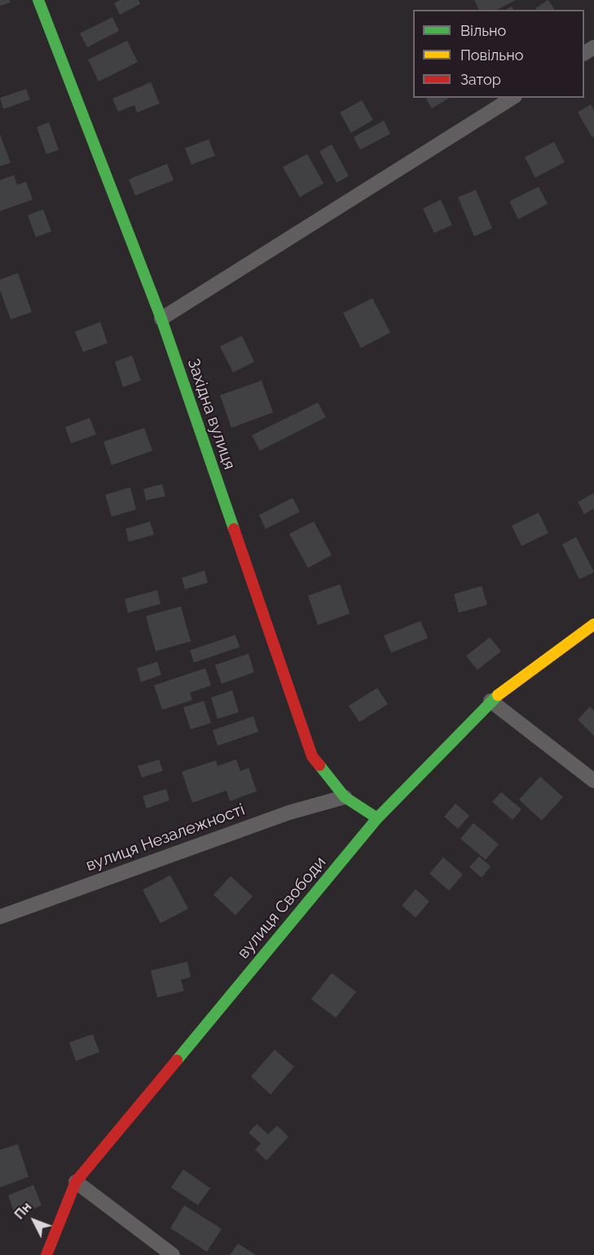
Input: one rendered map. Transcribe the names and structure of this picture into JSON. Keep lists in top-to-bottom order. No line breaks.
{"streets":{"street":["Західна вулиця","вулиця Незалежності","вулиця Свободи"]},"crossings":[["Західна вулиця","вулиця Незалежності"],["Західна вулиця","вулиця Свободи"]],"legend":["Вільно","Повільно","Затор"],"north":"top left"}
